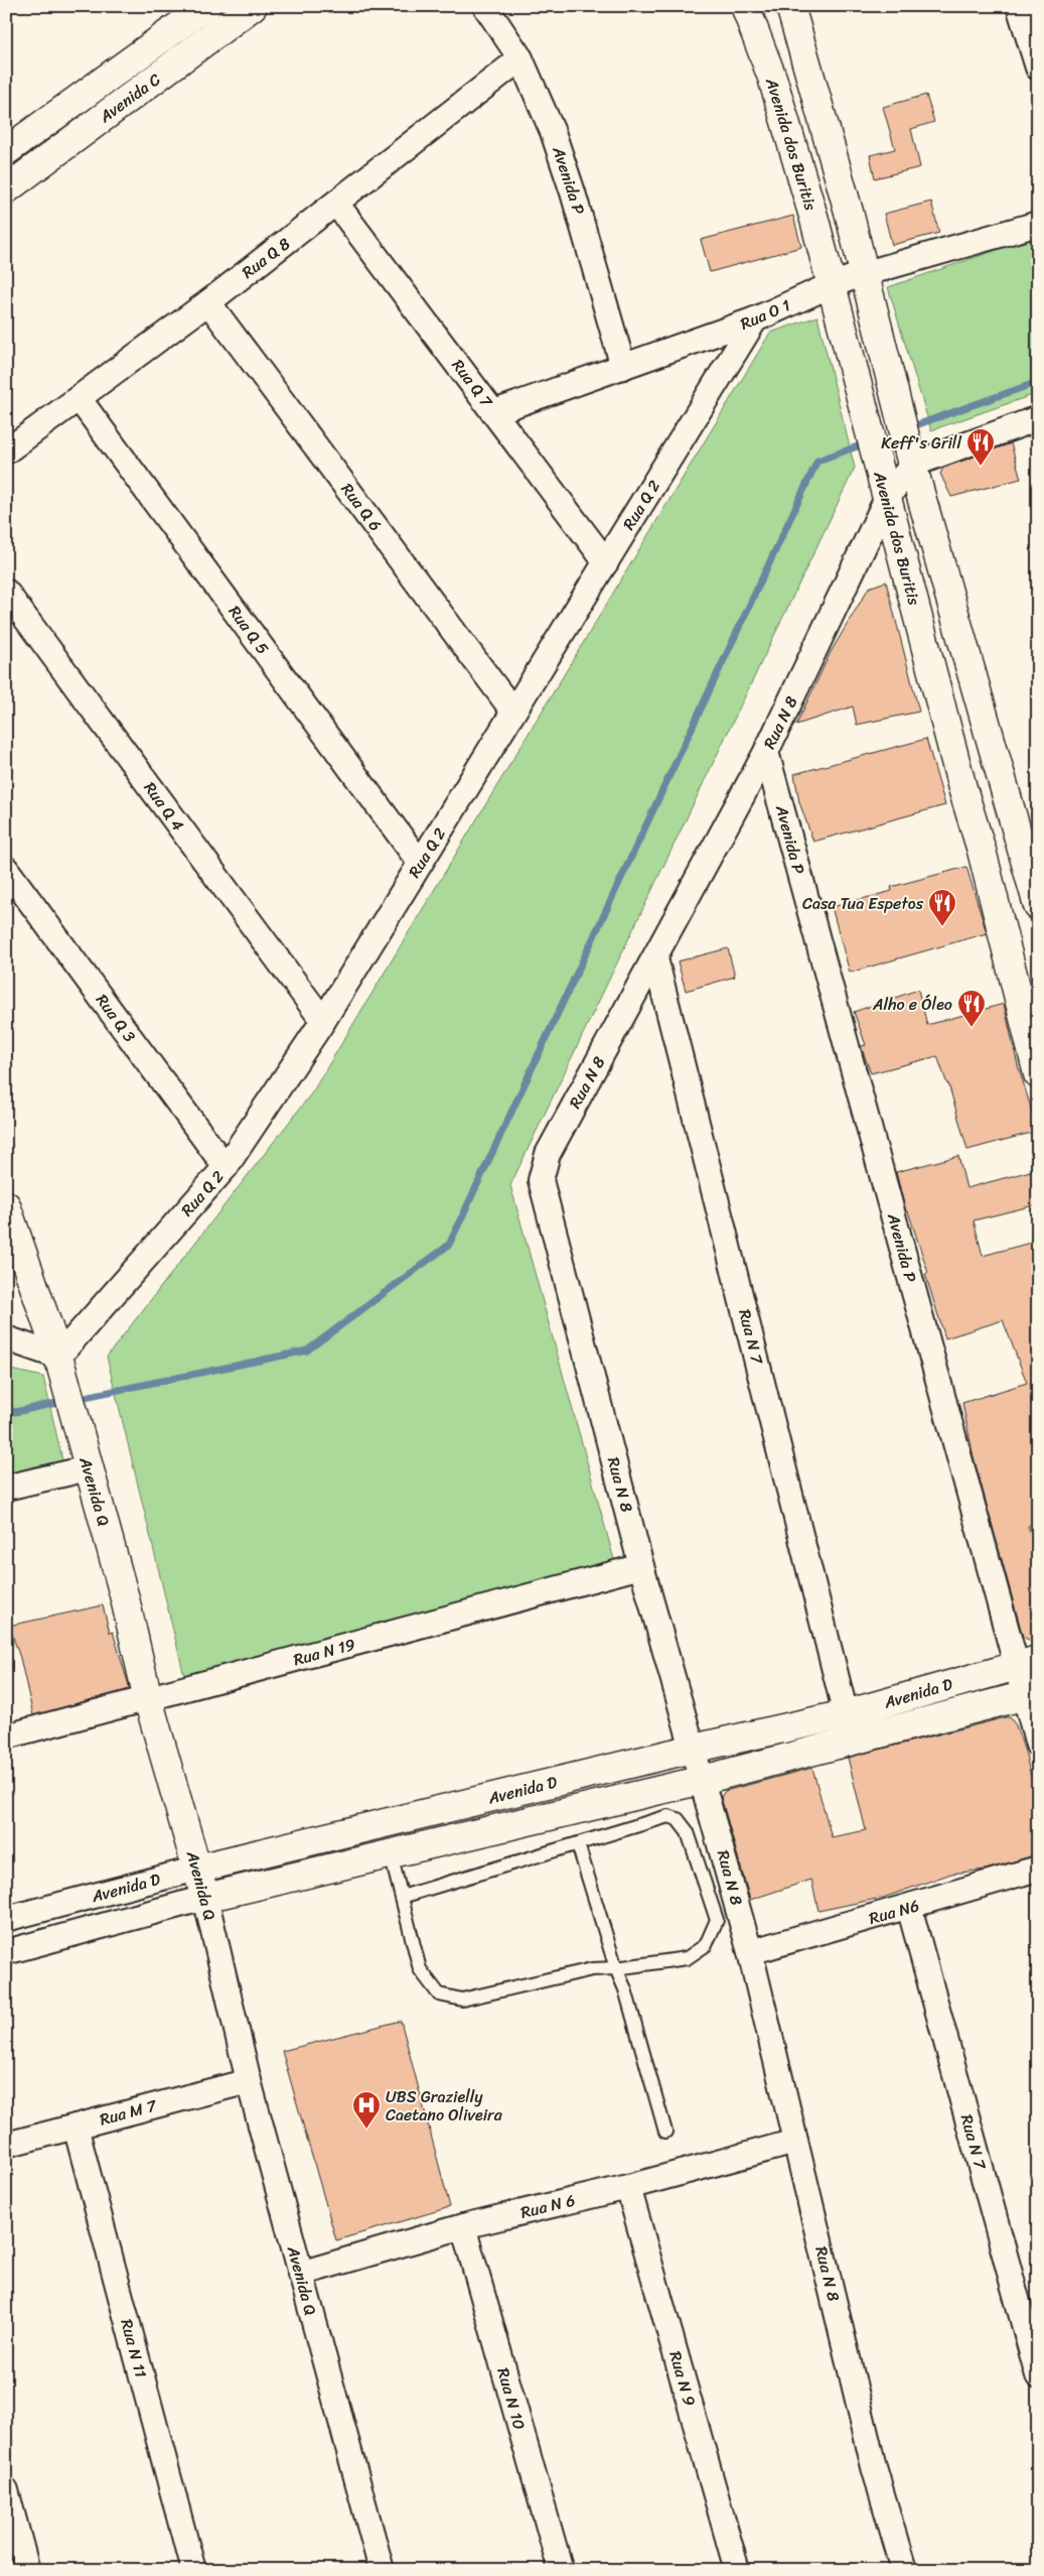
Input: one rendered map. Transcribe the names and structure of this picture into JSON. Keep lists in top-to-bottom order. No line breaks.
{"streets":{"street":["Avenida C","Avenida dos Buritis","Avenida P","Rua Q 8","Rua O 1","Rua Q 7","Rua Q 2","Rua Q 6","Rua Q 5","Rua N 8","Rua Q 4","Rua Q 3","Rua N 7","Avenida Q","Rua N 19","Avenida D","Rua N6","Rua M 7","Rua N 6","Rua N 11","Rua N 9","Rua N 10"]},"crossings":[["Avenida dos Buritis","Rua O 1"],["Avenida dos Buritis","Rua N 8"],["Avenida P","Rua Q 8"],["Avenida P","Rua O 1"],["Avenida P","Rua N 8"],["Avenida P","Avenida D"],["Rua Q 8","Rua Q 7"],["Rua Q 8","Rua Q 6"],["Rua Q 8","Rua Q 5"],["Rua O 1","Rua Q 7"],["Rua O 1","Rua Q 2"],["Rua Q 7","Rua Q 2"],["Rua Q 2","Rua Q 6"],["Rua Q 2","Rua Q 5"],["Rua Q 2","Rua Q 4"],["Rua Q 2","Rua Q 3"],["Rua Q 2","Avenida Q"],["Rua N 8","Rua N 7"],["Rua N 8","Rua N 19"],["Rua N 8","Avenida D"],["Rua N 8","Rua N6"],["Rua N 8","Rua N 6"],["Rua N 7","Avenida D"],["Rua N 7","Rua N6"],["Avenida Q","Rua N 19"],["Avenida Q","Avenida D"],["Avenida Q","Rua M 7"],["Avenida Q","Rua N 6"],["Rua M 7","Rua N 11"],["Rua N 6","Rua N 9"],["Rua N 6","Rua N 10"]],"places":{"restaurant":["Keff's Grill","Casa Tua Espetos","Alho e Óleo"],"hospital":["UBS Grazielly Caetano Oliveira"]}}
